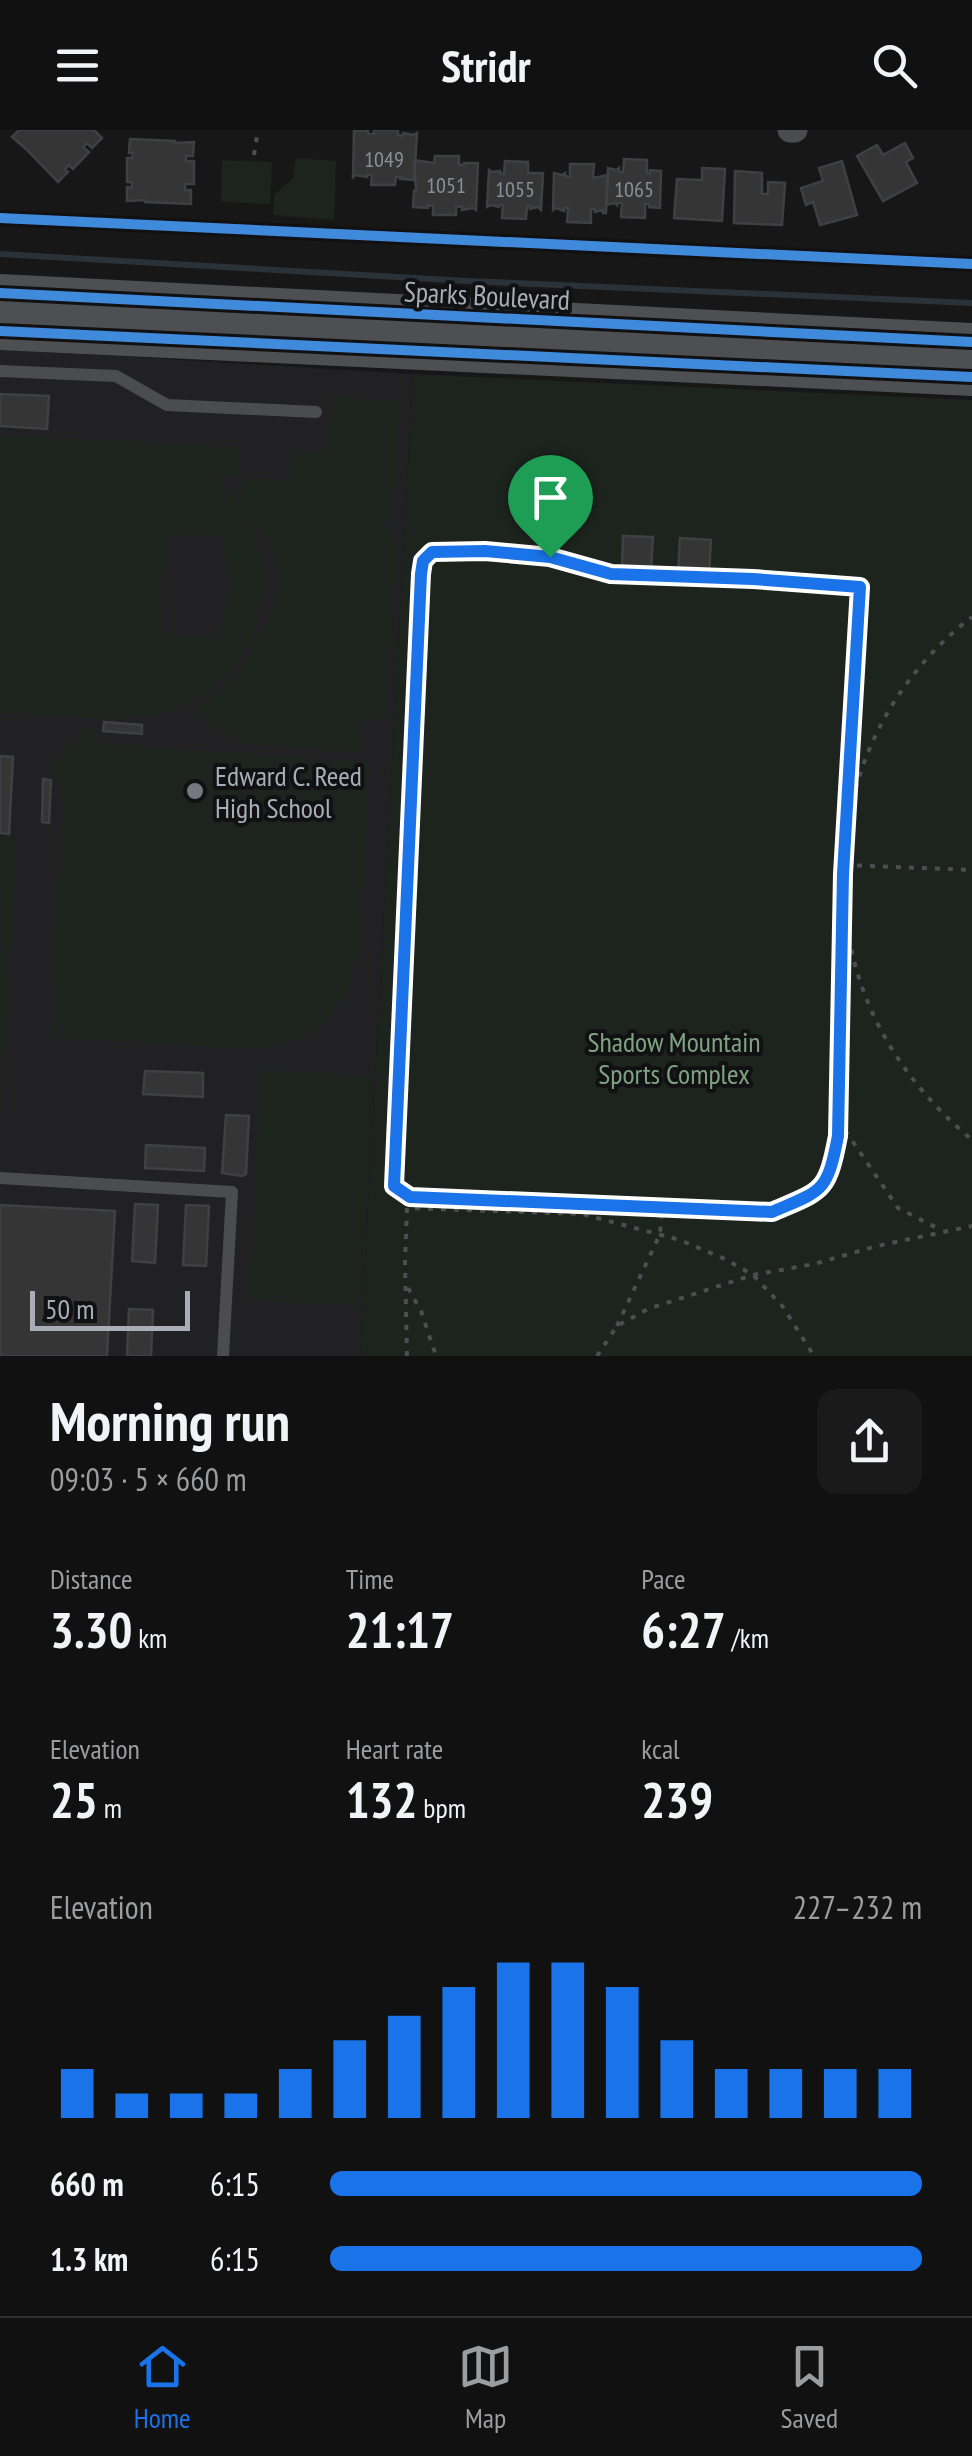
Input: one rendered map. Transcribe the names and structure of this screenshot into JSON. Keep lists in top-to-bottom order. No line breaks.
{"streets":{"main road":["Sparks Boulevard"]},"parks":["Shadow Mountain Sports Complex"],"places":["Edward C. Reed High School"],"house_numbers":["1049","1051","1055","1065"],"scale_bar":"50 m","page":{"header":"Stridr","scale":"50 m","heading":["Morning run","09:03 · 5 × 660 m"],"stats":[["Distance","3.30 km"],["Time","21:17"],["Pace","6:27 /km"],["Elevation","25 m"],["Heart rate","132 bpm"],["kcal","239"]],"chart":["Elevation","227–232 m"],"list":[{"name":"660 m","note":"6:15"},{"name":"1.3 km","note":"6:15"}],"tabs":["Home","Map","Saved"]}}
